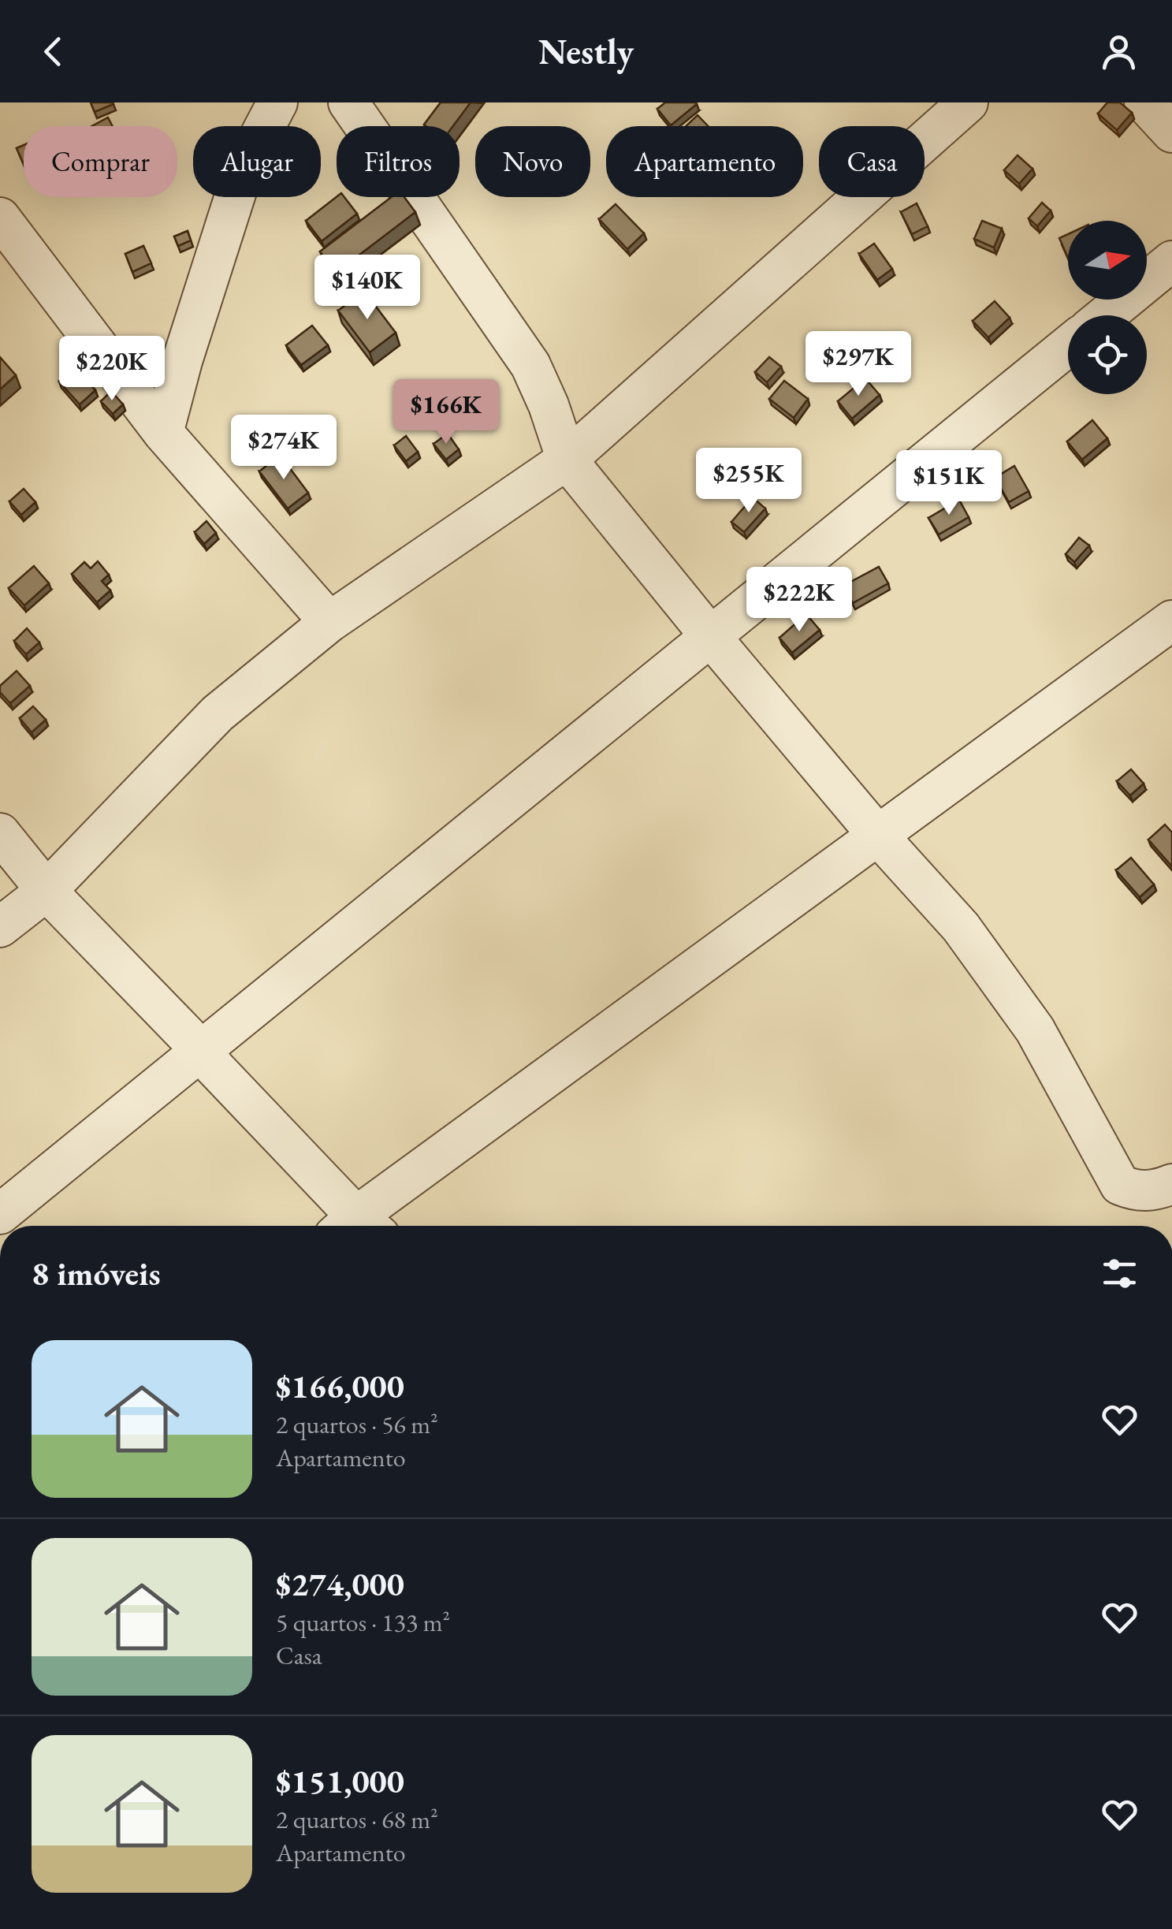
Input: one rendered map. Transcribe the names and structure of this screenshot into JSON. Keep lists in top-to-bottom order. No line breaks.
{"north":"right","page":{"header":"Nestly","chip":["Comprar","Alugar","Filtros","Novo","Apartamento","Casa"],"price":["$140K","$297K","$220K","$166K","$274K","$255K","$151K","$222K"],"heading":"8 imóveis","list":[{"name":"$166,000","note":"2 quartos · 56 m² · Apartamento"},{"name":"$274,000","note":"5 quartos · 133 m² · Casa"},{"name":"$151,000","note":"2 quartos · 68 m² · Apartamento"}]}}
